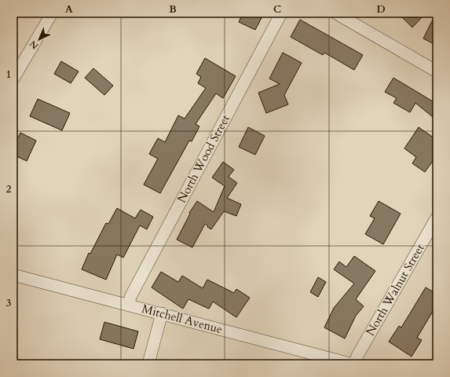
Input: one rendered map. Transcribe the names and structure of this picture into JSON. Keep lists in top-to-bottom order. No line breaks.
{"streets":{"street":["North Wood Street","North Walnut Street","Mitchell Avenue"]},"crossings":[["North Wood Street","Mitchell Avenue"]],"north":"bottom left","grid":{"columns":["A","B","C","D"],"rows":["1","2","3"]}}
